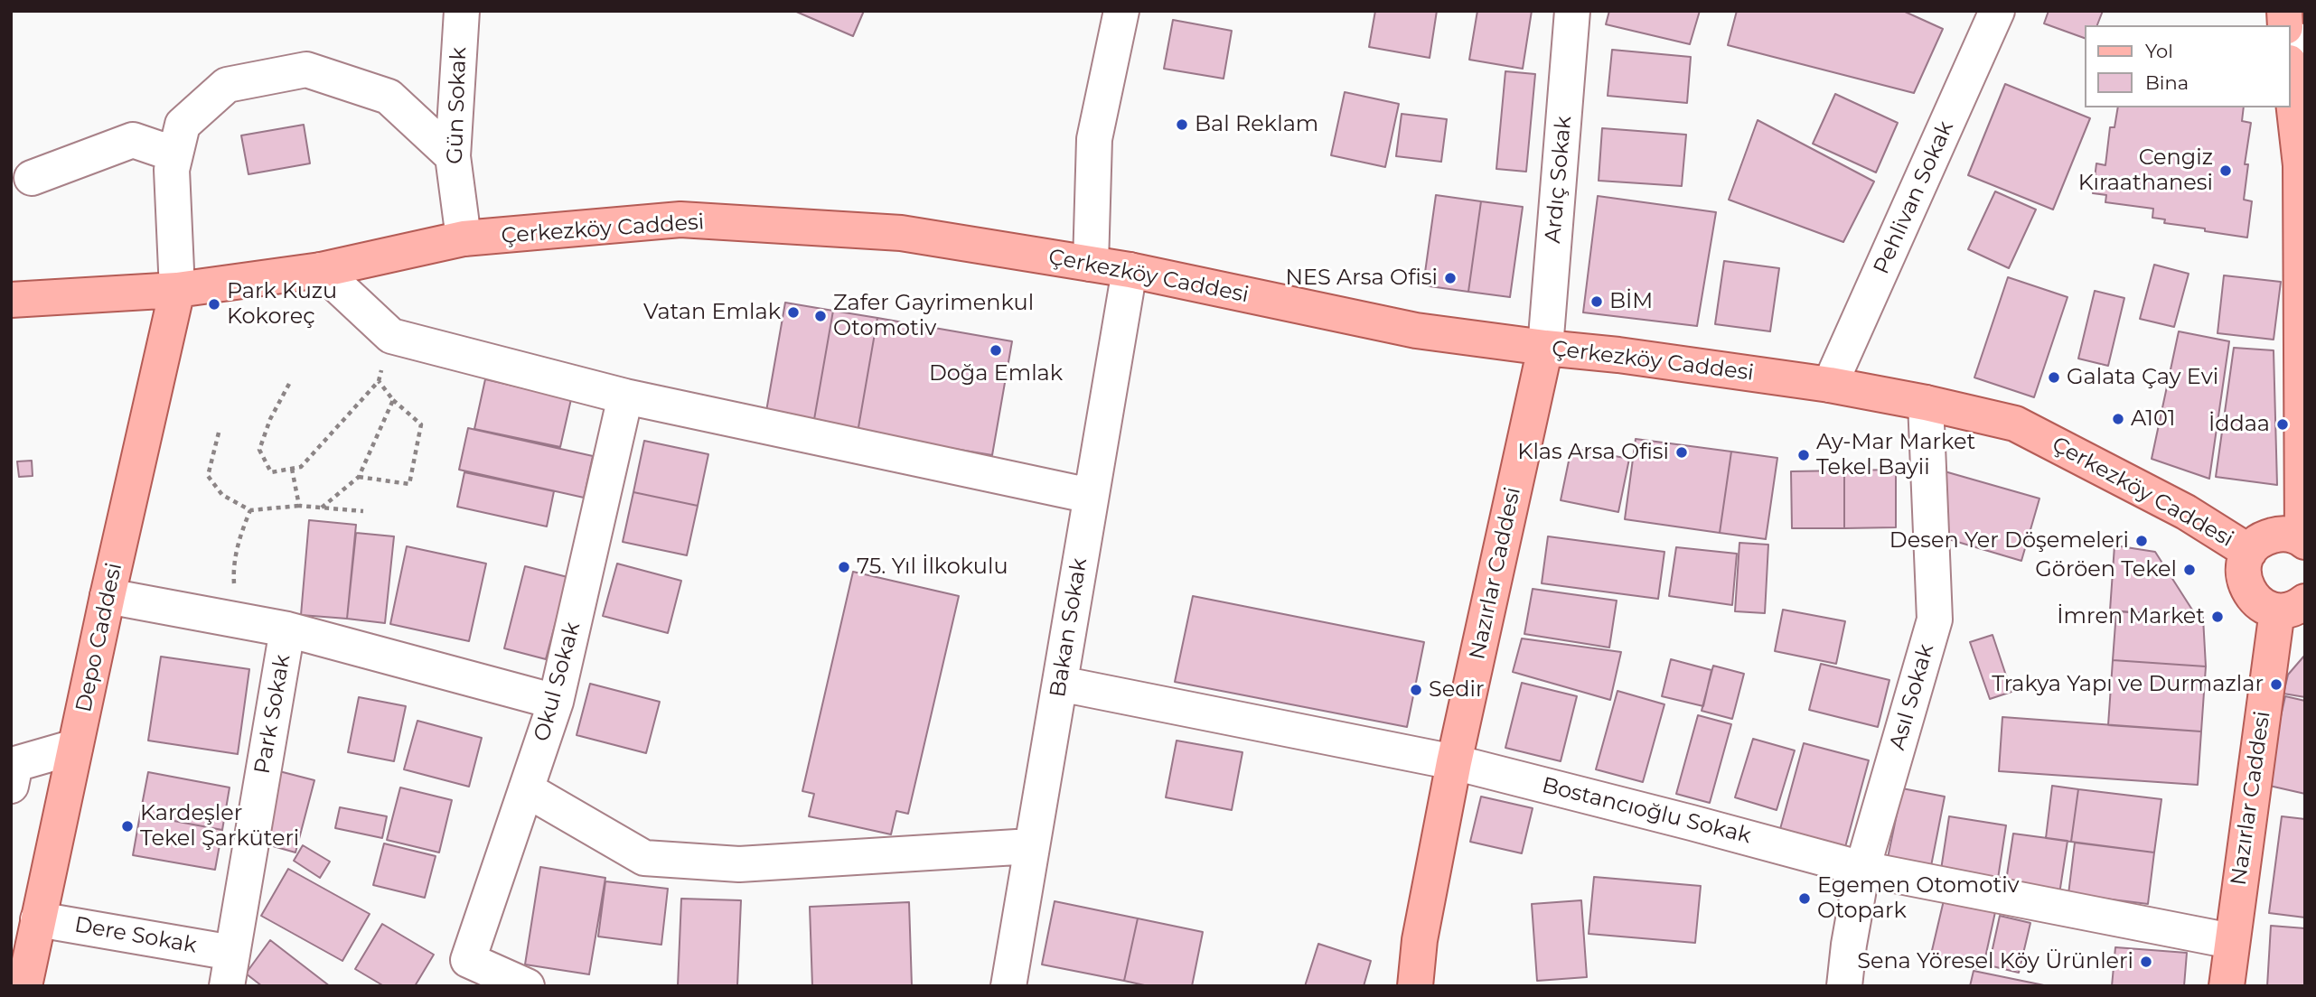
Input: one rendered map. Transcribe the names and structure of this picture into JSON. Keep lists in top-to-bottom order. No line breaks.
{"streets":{"main road":["Çerkezköy Caddesi","Nazırlar Caddesi","Depo Caddesi"],"street":["Gün Sokak","Ardıç Sokak","Pehlivan Sokak","Bakan Sokak","Okul Sokak","Asıl Sokak","Park Sokak","Bostancıoğlu Sokak","Dere Sokak"]},"crossings":[["Gün Sokak","Çerkezköy Caddesi"],["Ardıç Sokak","Çerkezköy Caddesi"],["Ardıç Sokak","Nazırlar Caddesi"],["Pehlivan Sokak","Çerkezköy Caddesi"],["Çerkezköy Caddesi","Nazırlar Caddesi"],["Çerkezköy Caddesi","Bakan Sokak"],["Çerkezköy Caddesi","Depo Caddesi"],["Çerkezköy Caddesi","Asıl Sokak"],["Nazırlar Caddesi","Bostancıoğlu Sokak"],["Bakan Sokak","Bostancıoğlu Sokak"],["Depo Caddesi","Dere Sokak"],["Asıl Sokak","Bostancıoğlu Sokak"],["Park Sokak","Dere Sokak"]],"places":["Bal Reklam","Cengiz Kıraathanesi","NES Arsa Ofisi","BİM","Park Kuzu Kokoreç","Vatan Emlak","Zafer Gayrimenkul Otomotiv","Doğa Emlak","Galata Çay Evi","A101","İddaa","Klas Arsa Ofisi","Ay-Mar Market Tekel Bayii","Desen Yer Döşemeleri","75. Yıl İlkokulu","Göröen Tekel","İmren Market","Trakya Yapı ve Durmazlar","Sedir","Kardeşler Tekel Şarküteri","Egemen Otomotiv Otopark","Sena Yöresel Köy Ürünleri"],"legend":["Yol","Bina"]}
